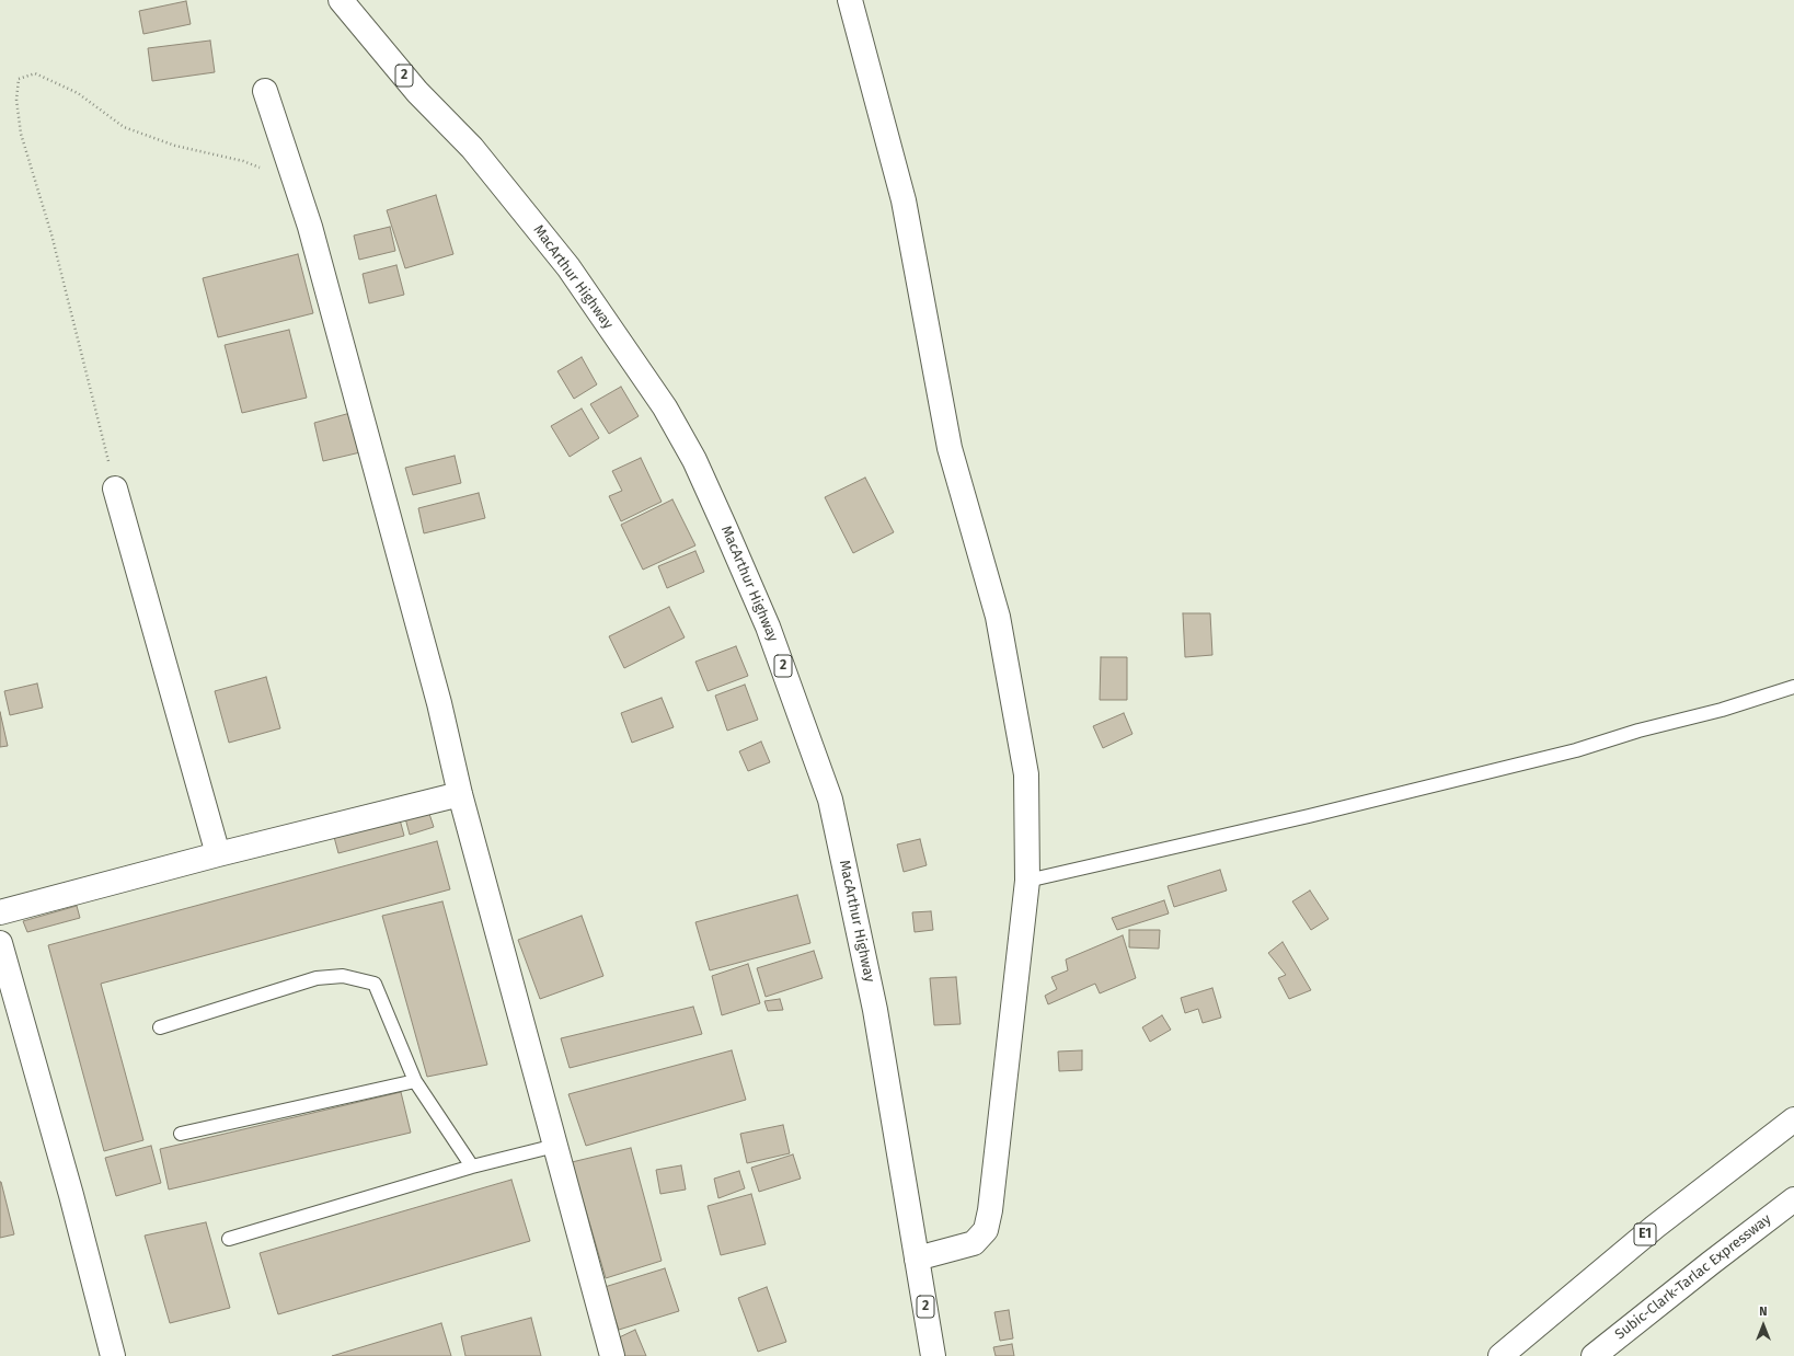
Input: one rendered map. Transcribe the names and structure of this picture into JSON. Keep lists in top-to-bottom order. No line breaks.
{"streets":{"main road":["2","MacArthur Highway","E1","Subic-Clark-Tarlac Expressway"]},"north":"top"}
